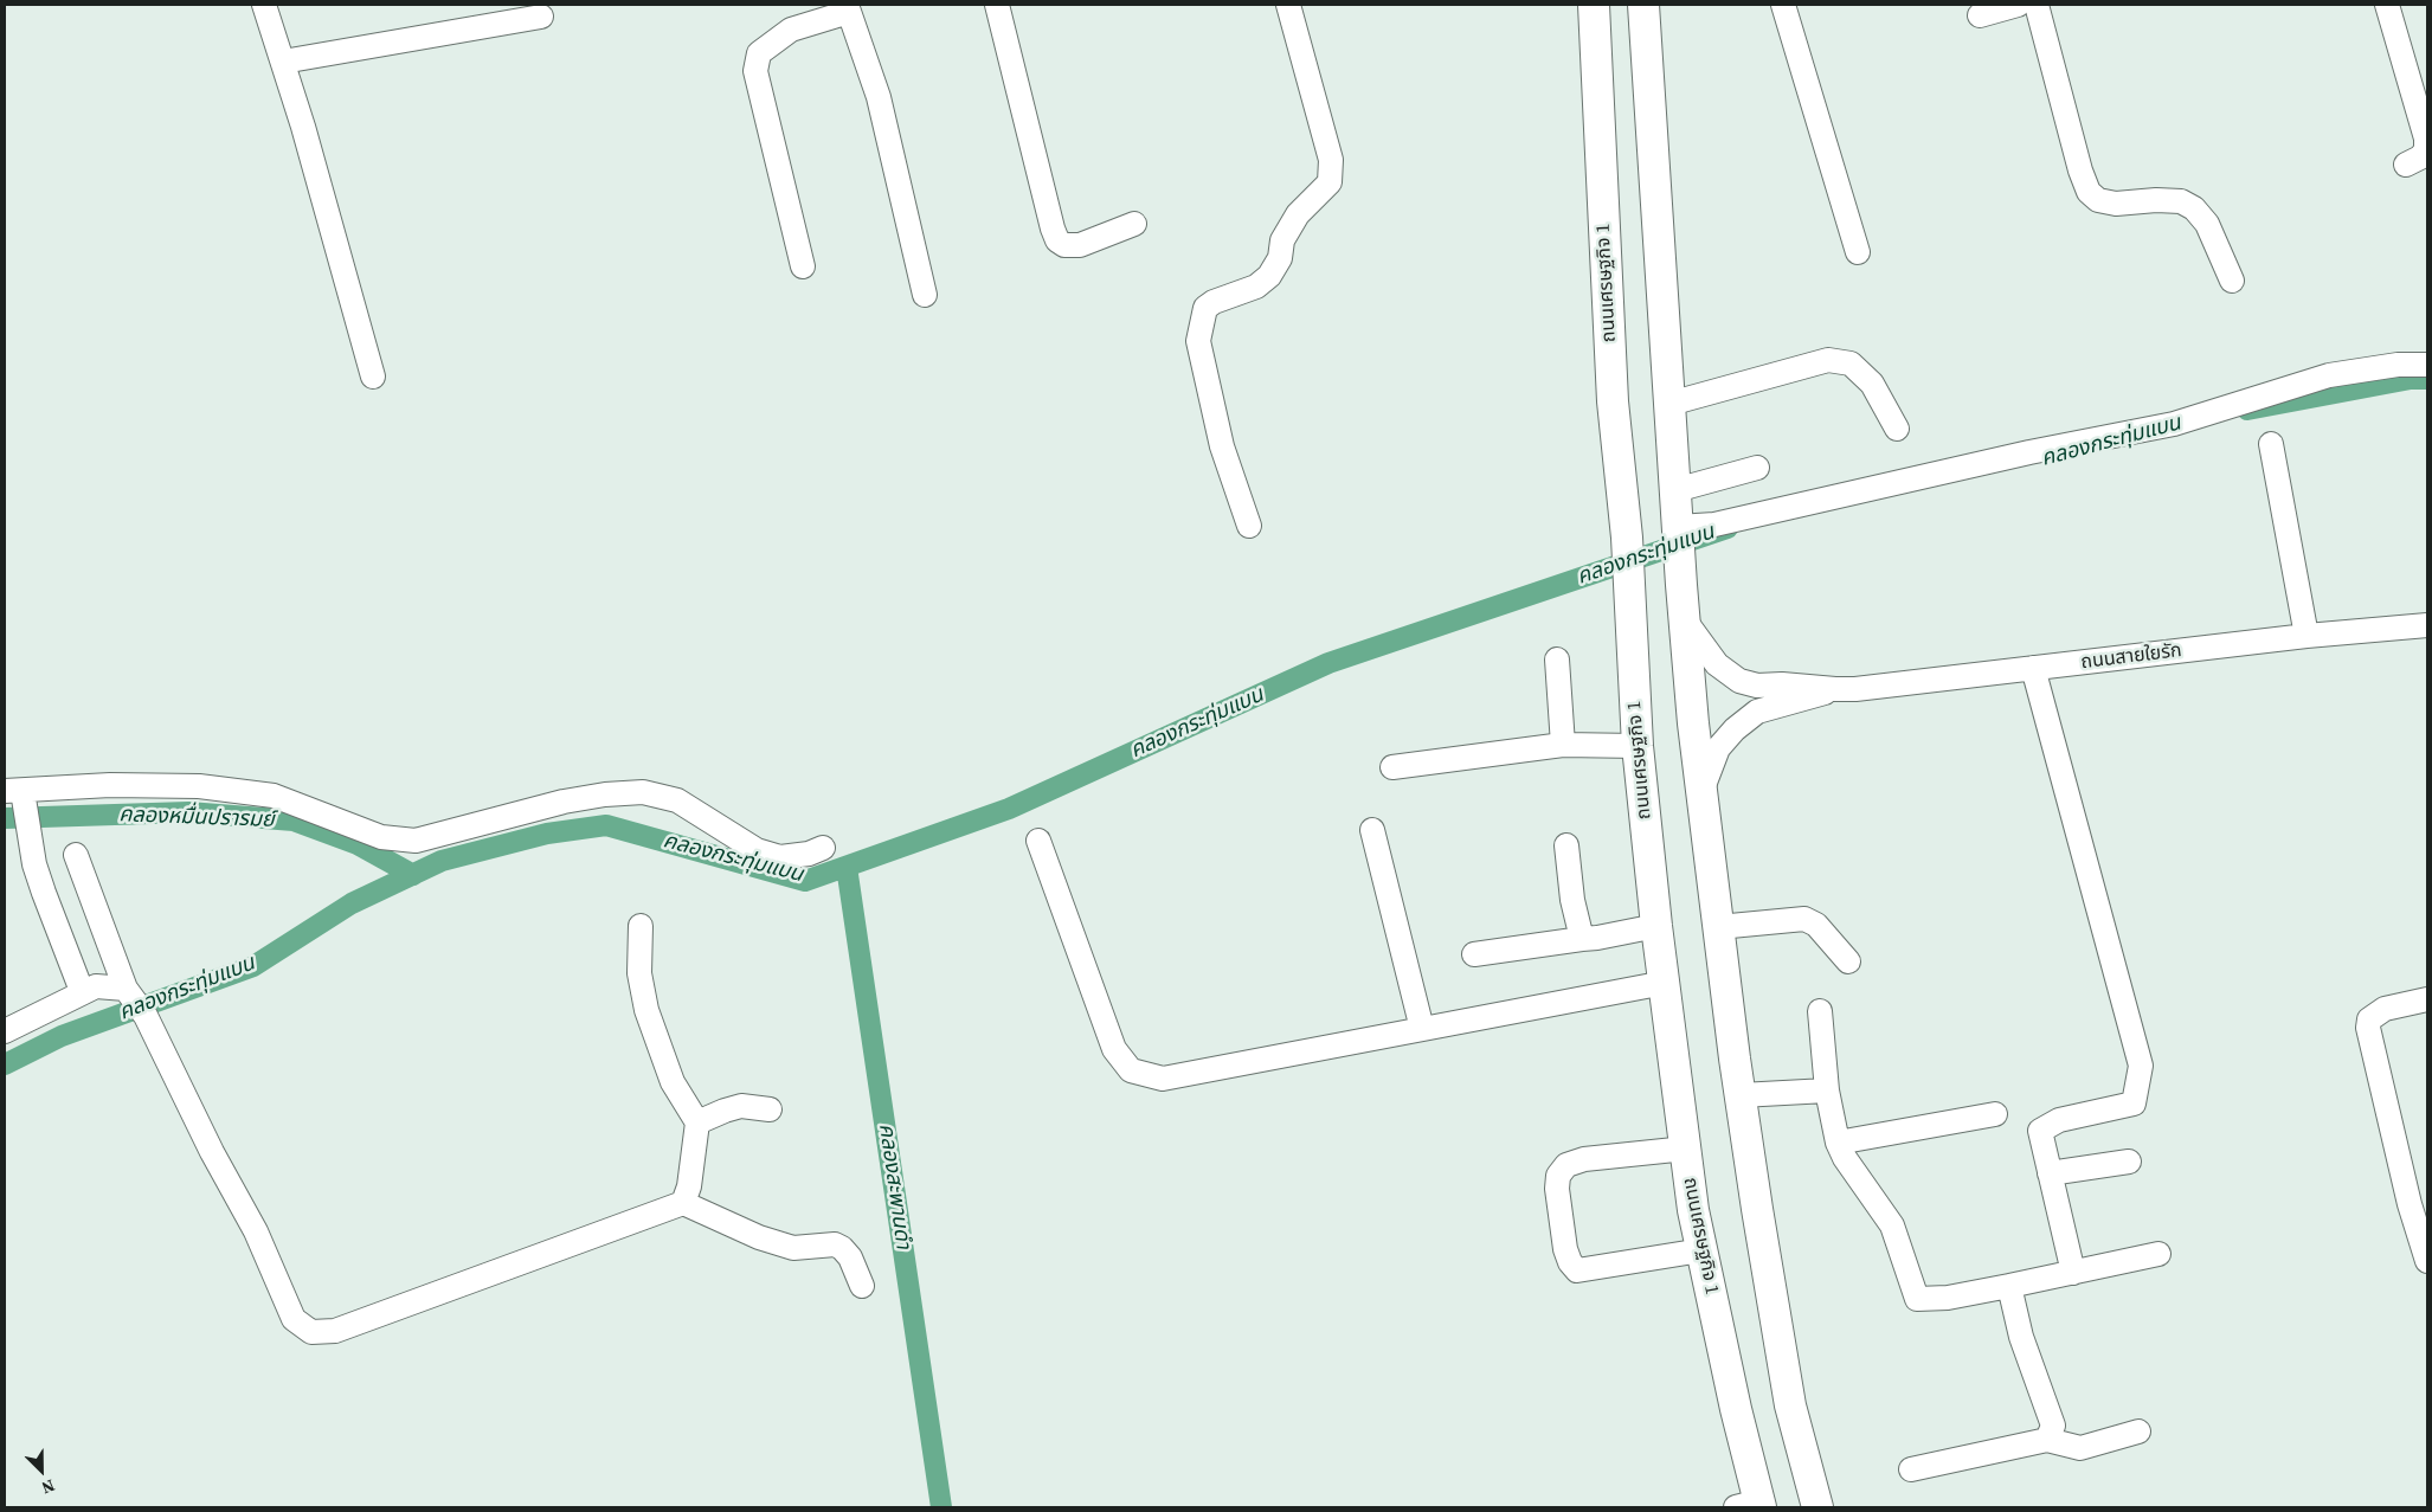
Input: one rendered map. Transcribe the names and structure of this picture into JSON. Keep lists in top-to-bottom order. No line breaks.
{"streets":{"main road":["ถนนเศรษฐกิจ 1"],"street":["ถนนสายใยรัก"]},"water":["คลองกระทุ่มแบน","คลองหมื่นปรารมย์","คลองสะพานดำ"],"north":"bottom right"}
